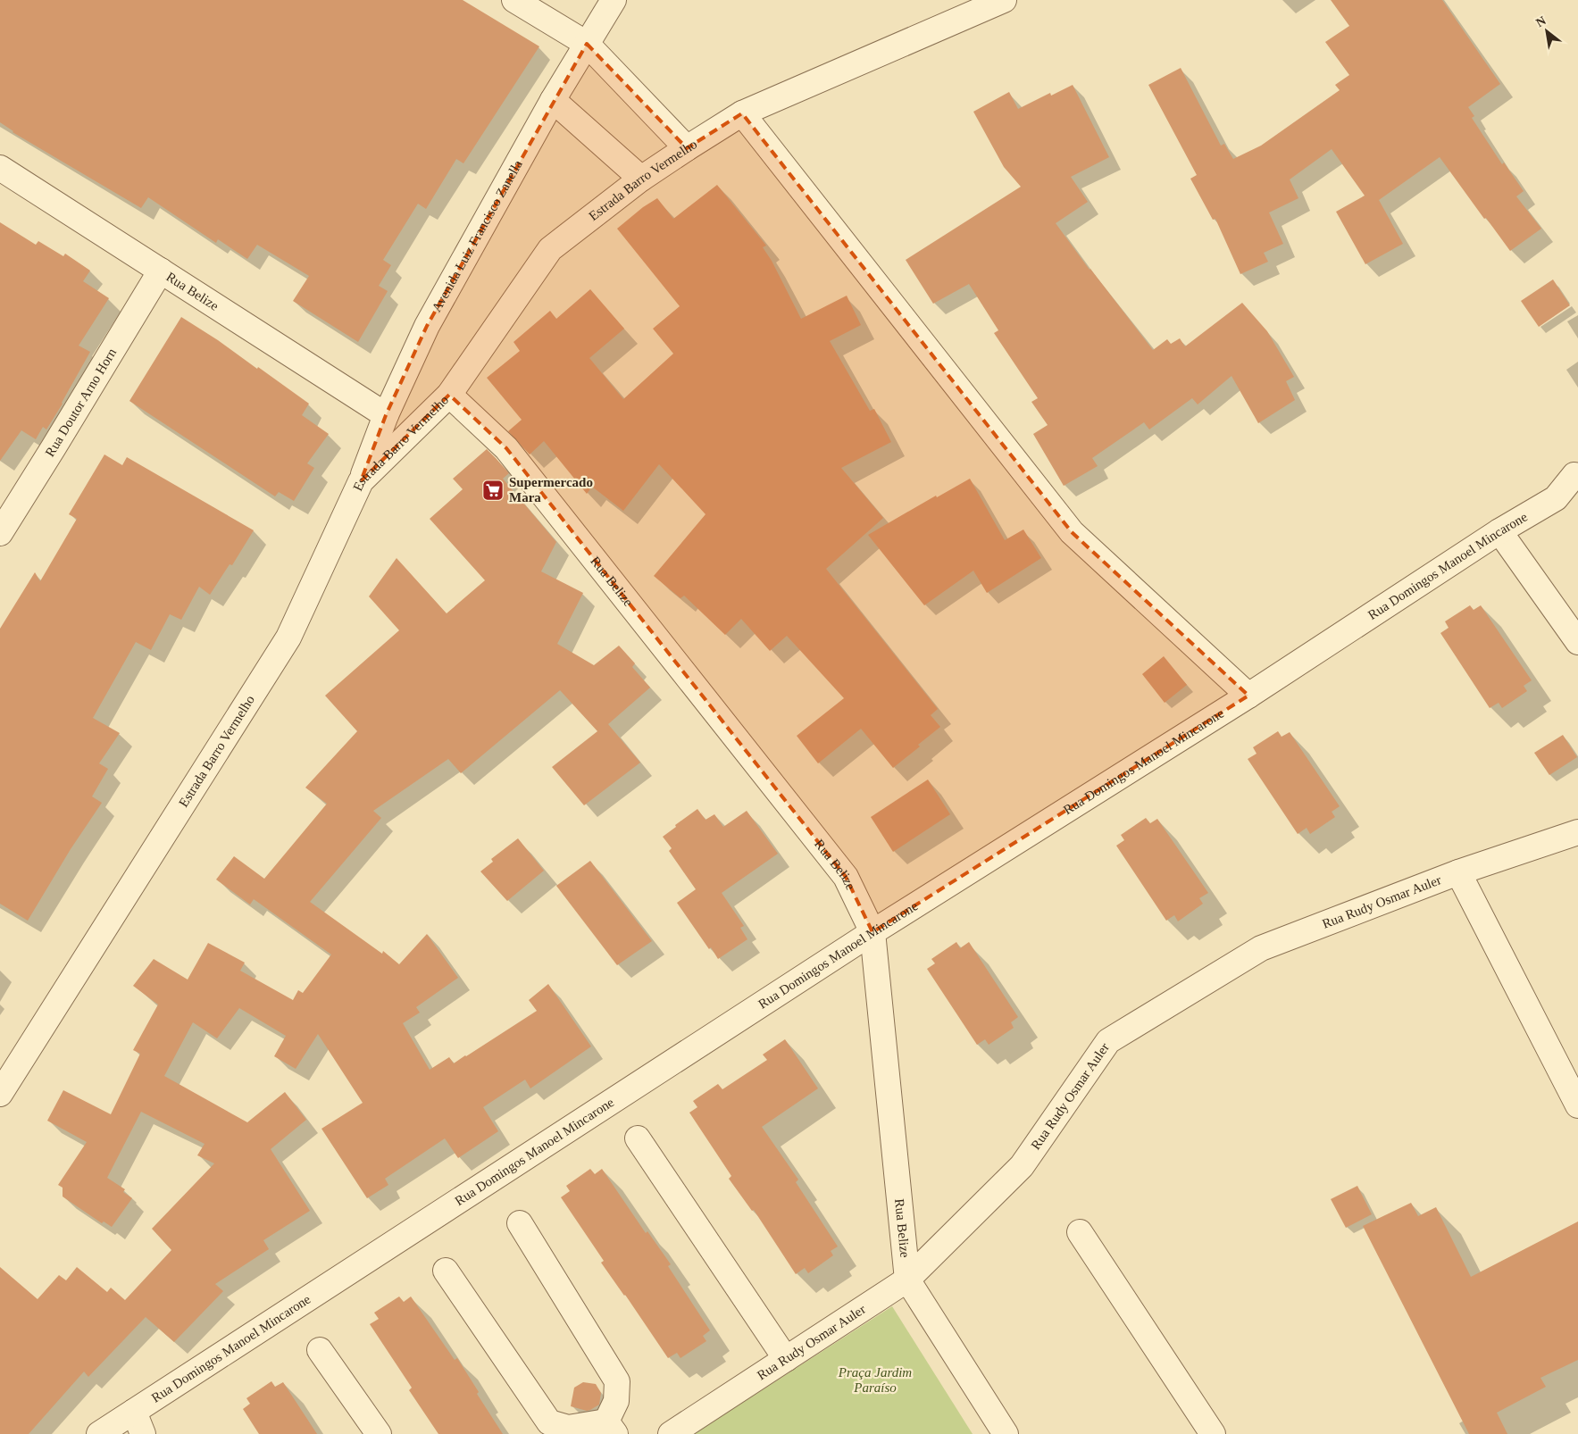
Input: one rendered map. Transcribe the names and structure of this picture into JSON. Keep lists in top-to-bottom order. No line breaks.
{"streets":{"street":["Estrada Barro Vermelho","Avenida Luiz Francisco Zanella","Rua Belize","Rua Doutor Arno Horn","Rua Domingos Manoel Mincarone","Rua Rudy Osmar Auler"]},"crossings":[["Estrada Barro Vermelho","Avenida Luiz Francisco Zanella"],["Estrada Barro Vermelho","Rua Belize"],["Avenida Luiz Francisco Zanella","Rua Belize"],["Rua Belize","Rua Doutor Arno Horn"],["Rua Belize","Rua Domingos Manoel Mincarone"],["Rua Belize","Rua Rudy Osmar Auler"]],"parks":["Praça Jardim Paraíso"],"places":{"supermarket":["Supermercado Mara"]},"north":"top left"}
